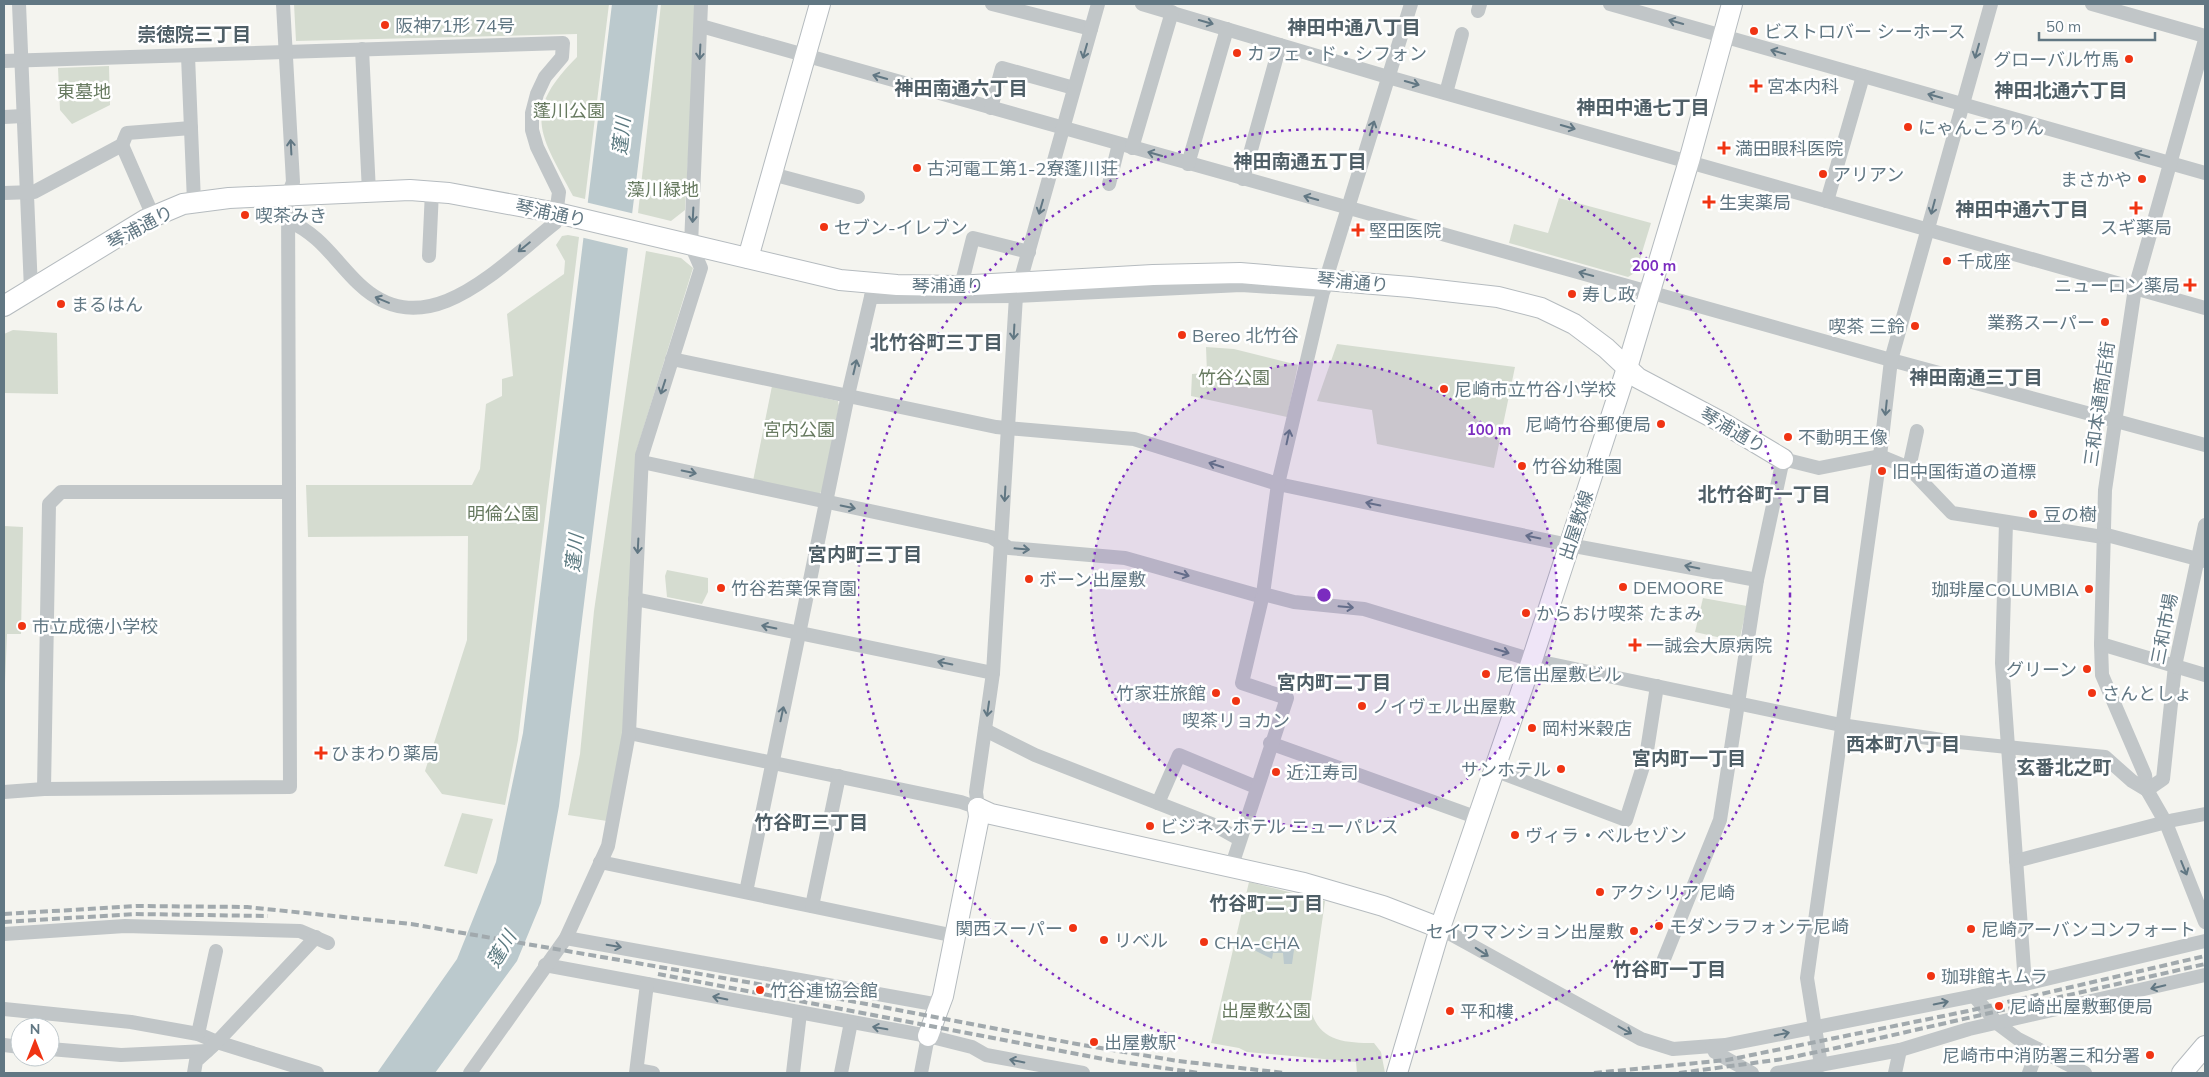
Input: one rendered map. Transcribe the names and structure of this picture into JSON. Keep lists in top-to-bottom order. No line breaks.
{"streets":{"street":["琴浦通り","三和本通商店街","出屋敷線","三和市場"]},"crossings":[["琴浦通り","出屋敷線"]],"districts":["神田中通八丁目","崇徳院三丁目","神田南通六丁目","神田北通六丁目","神田中通七丁目","神田南通五丁目","神田中通六丁目","北竹谷町三丁目","神田南通三丁目","北竹谷町一丁目","宮内町三丁目","宮内町二丁目","西本町八丁目","宮内町一丁目","玄番北之町","竹谷町三丁目","竹谷町二丁目","竹谷町一丁目"],"water":["蓬川"],"parks":["東墓地","蓬川公園","藻川緑地","竹谷公園","宮内公園","明倫公園","出屋敷公園"],"places":{"other":["阪神71形 74号","ビストロバー シーホース","カフェ・ド・シフォン","グローバル竹馬","にゃんころりん","古河電工第1-2寮蓬川荘","アリアン","まさかや","喫茶みき","セブン-イレブン","千成座","寿し政","まるはん","業務スーパー","喫茶 三鈴","Bereo 北竹谷","尼崎市立竹谷小学校","尼崎竹谷郵便局","不動明王像","竹谷幼稚園","旧中国街道の道標","豆の樹","ボーン出屋敷","DEMOORE","竹谷若葉保育園","珈琲屋COLUMBIA","からおけ喫茶 たまみ","市立成徳小学校","グリーン","尼信出屋敷ビル","竹家荘旅館","さんとしょ","喫茶リョカン","ノイヴェル出屋敷","岡村米穀店","サンホテル","近江寿司","ビジネスホテル ニューパレス","ヴィラ・ベルセゾン","アクシリア尼崎","モダンラフォンテ尼崎","関西スーパー","尼崎アーバンコンフォート","セイワマンション出屋敷","リベル","CHA-CHA","珈琲館キムラ","竹谷連協会館","尼崎出屋敷郵便局","平和樓","出屋敷駅","尼崎市中消防署三和分署"],"health":["宮本内科","満田眼科医院","生実薬局","スギ薬局","堅田医院","ニューロン薬局","一誠会大原病院","ひまわり薬局"]},"scale_bar":"50 m","north":"top","rings":["200 m","100 m"]}
